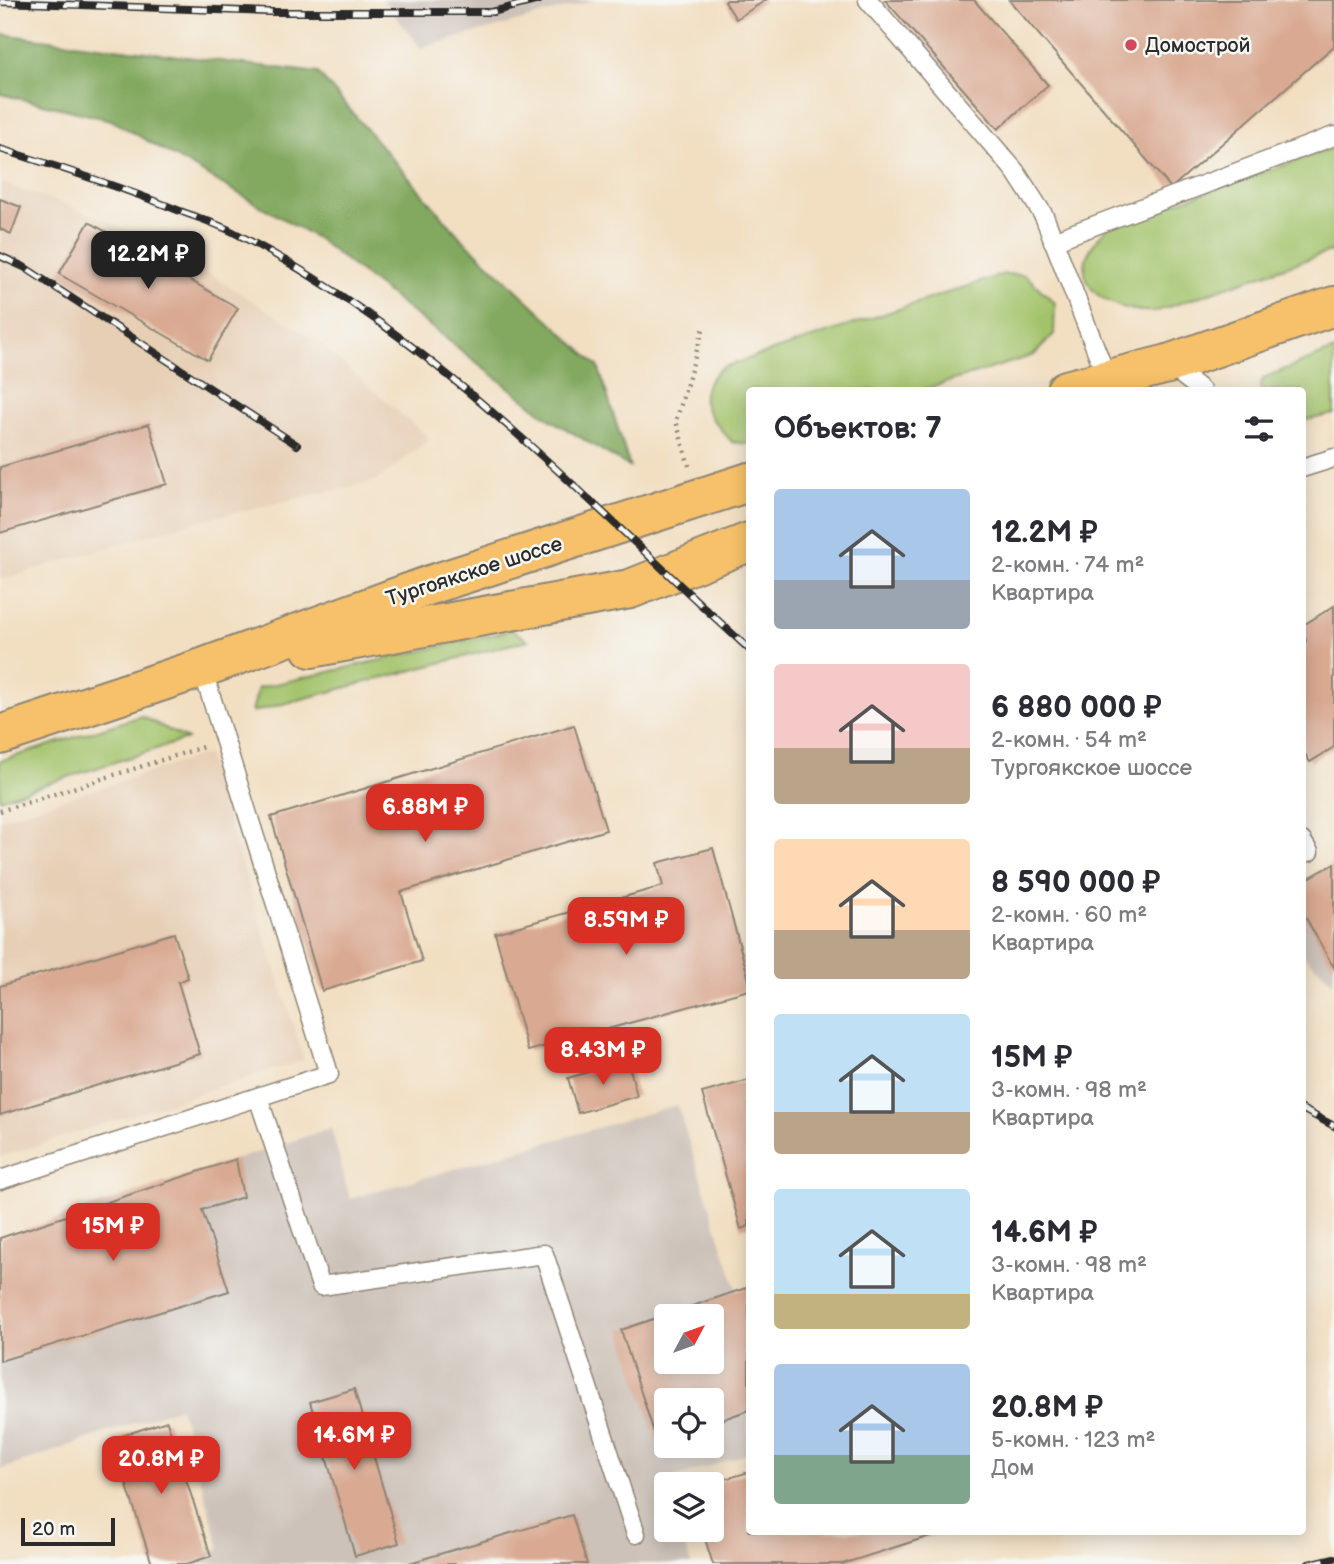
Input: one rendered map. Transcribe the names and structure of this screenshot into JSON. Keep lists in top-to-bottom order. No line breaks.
{"streets":{"main road":["Тургоякское шоссе"]},"places":["Домострой"],"scale_bar":"20 m","north":"top right","page":{"price":["12.2M ₽","6.88M ₽","8.59M ₽","8.43M ₽","15M ₽","14.6M ₽","20.8M ₽"],"heading":"Объектов: 7","list":[{"name":"12.2M ₽","note":"2-комн. · 74 m² · Квартира"},{"name":"6 880 000 ₽","note":"2-комн. · 54 m² · Тургоякское шоссе"},{"name":"8 590 000 ₽","note":"2-комн. · 60 m² · Квартира"},{"name":"15M ₽","note":"3-комн. · 98 m² · Квартира"},{"name":"14.6M ₽","note":"3-комн. · 98 m² · Квартира"},{"name":"20.8M ₽","note":"5-комн. · 123 m² · Дом"}],"scale":"20 m"}}
